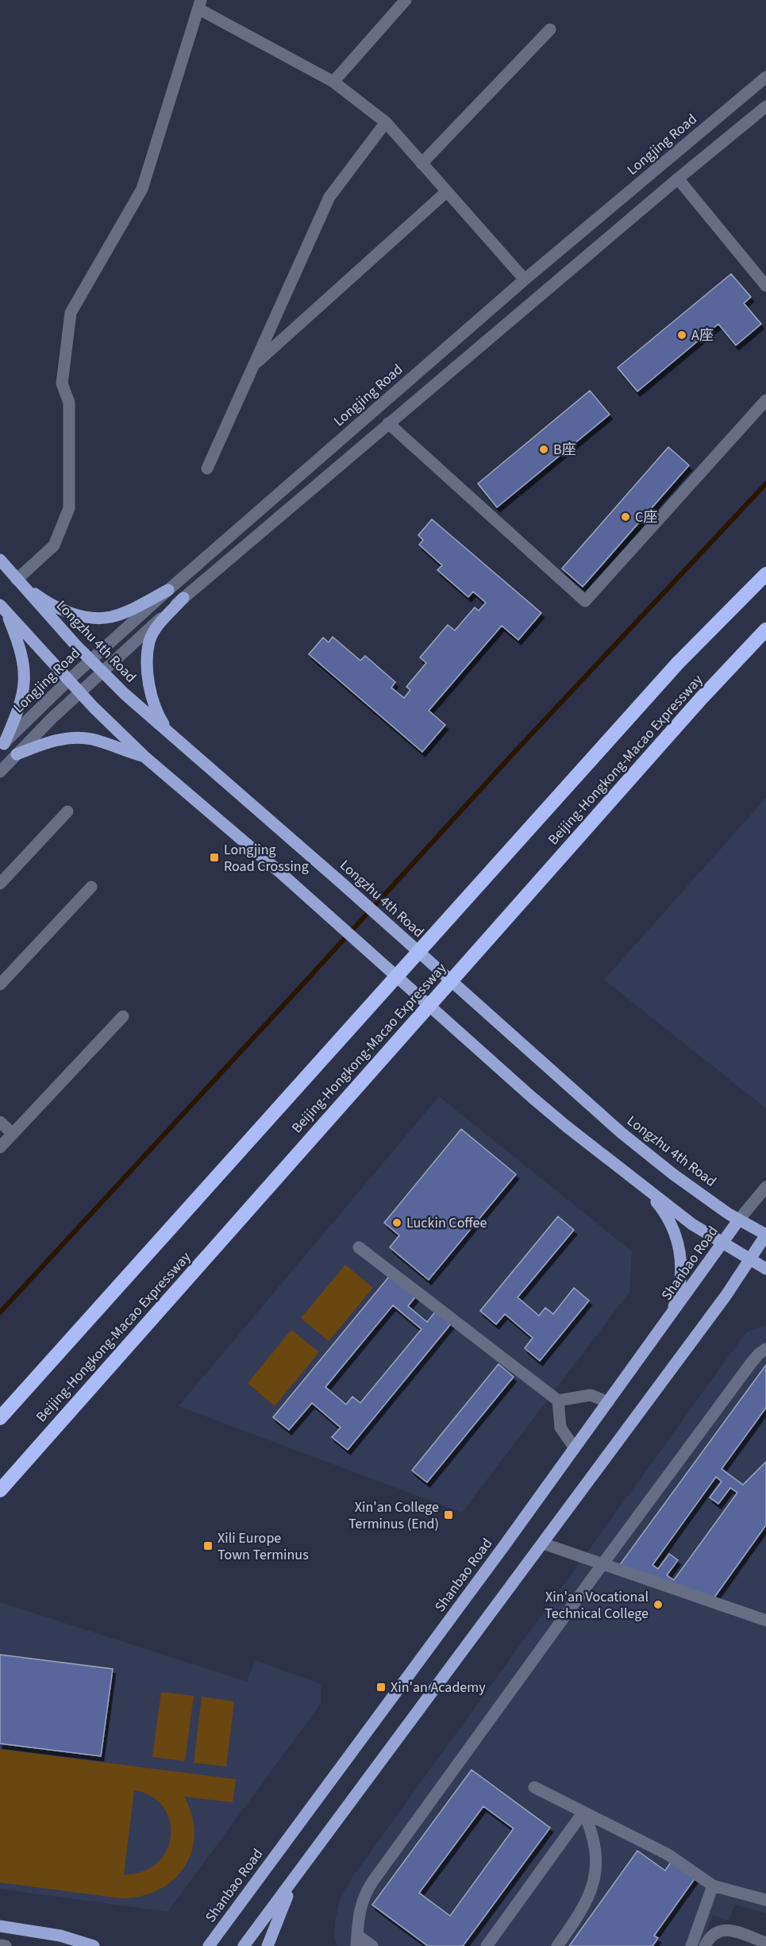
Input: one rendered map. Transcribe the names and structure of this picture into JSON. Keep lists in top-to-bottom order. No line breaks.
{"streets":{"highway":["Beijing-Hongkong-Macao Expressway"],"main road":["Longzhu 4th Road","Shanbao Road"],"street":["Longjing Road"]},"crossings":[["Longjing Road","Longzhu 4th Road"],["Longzhu 4th Road","Shanbao Road"]],"places":{"other":["A座","B座","C座","Luckin Coffee","Xin'an Vocational Technical College"],"transit":["Longjing Road Crossing","Xin'an College Terminus (End)","Xili Europe Town Terminus","Xin'an Academy"]}}
